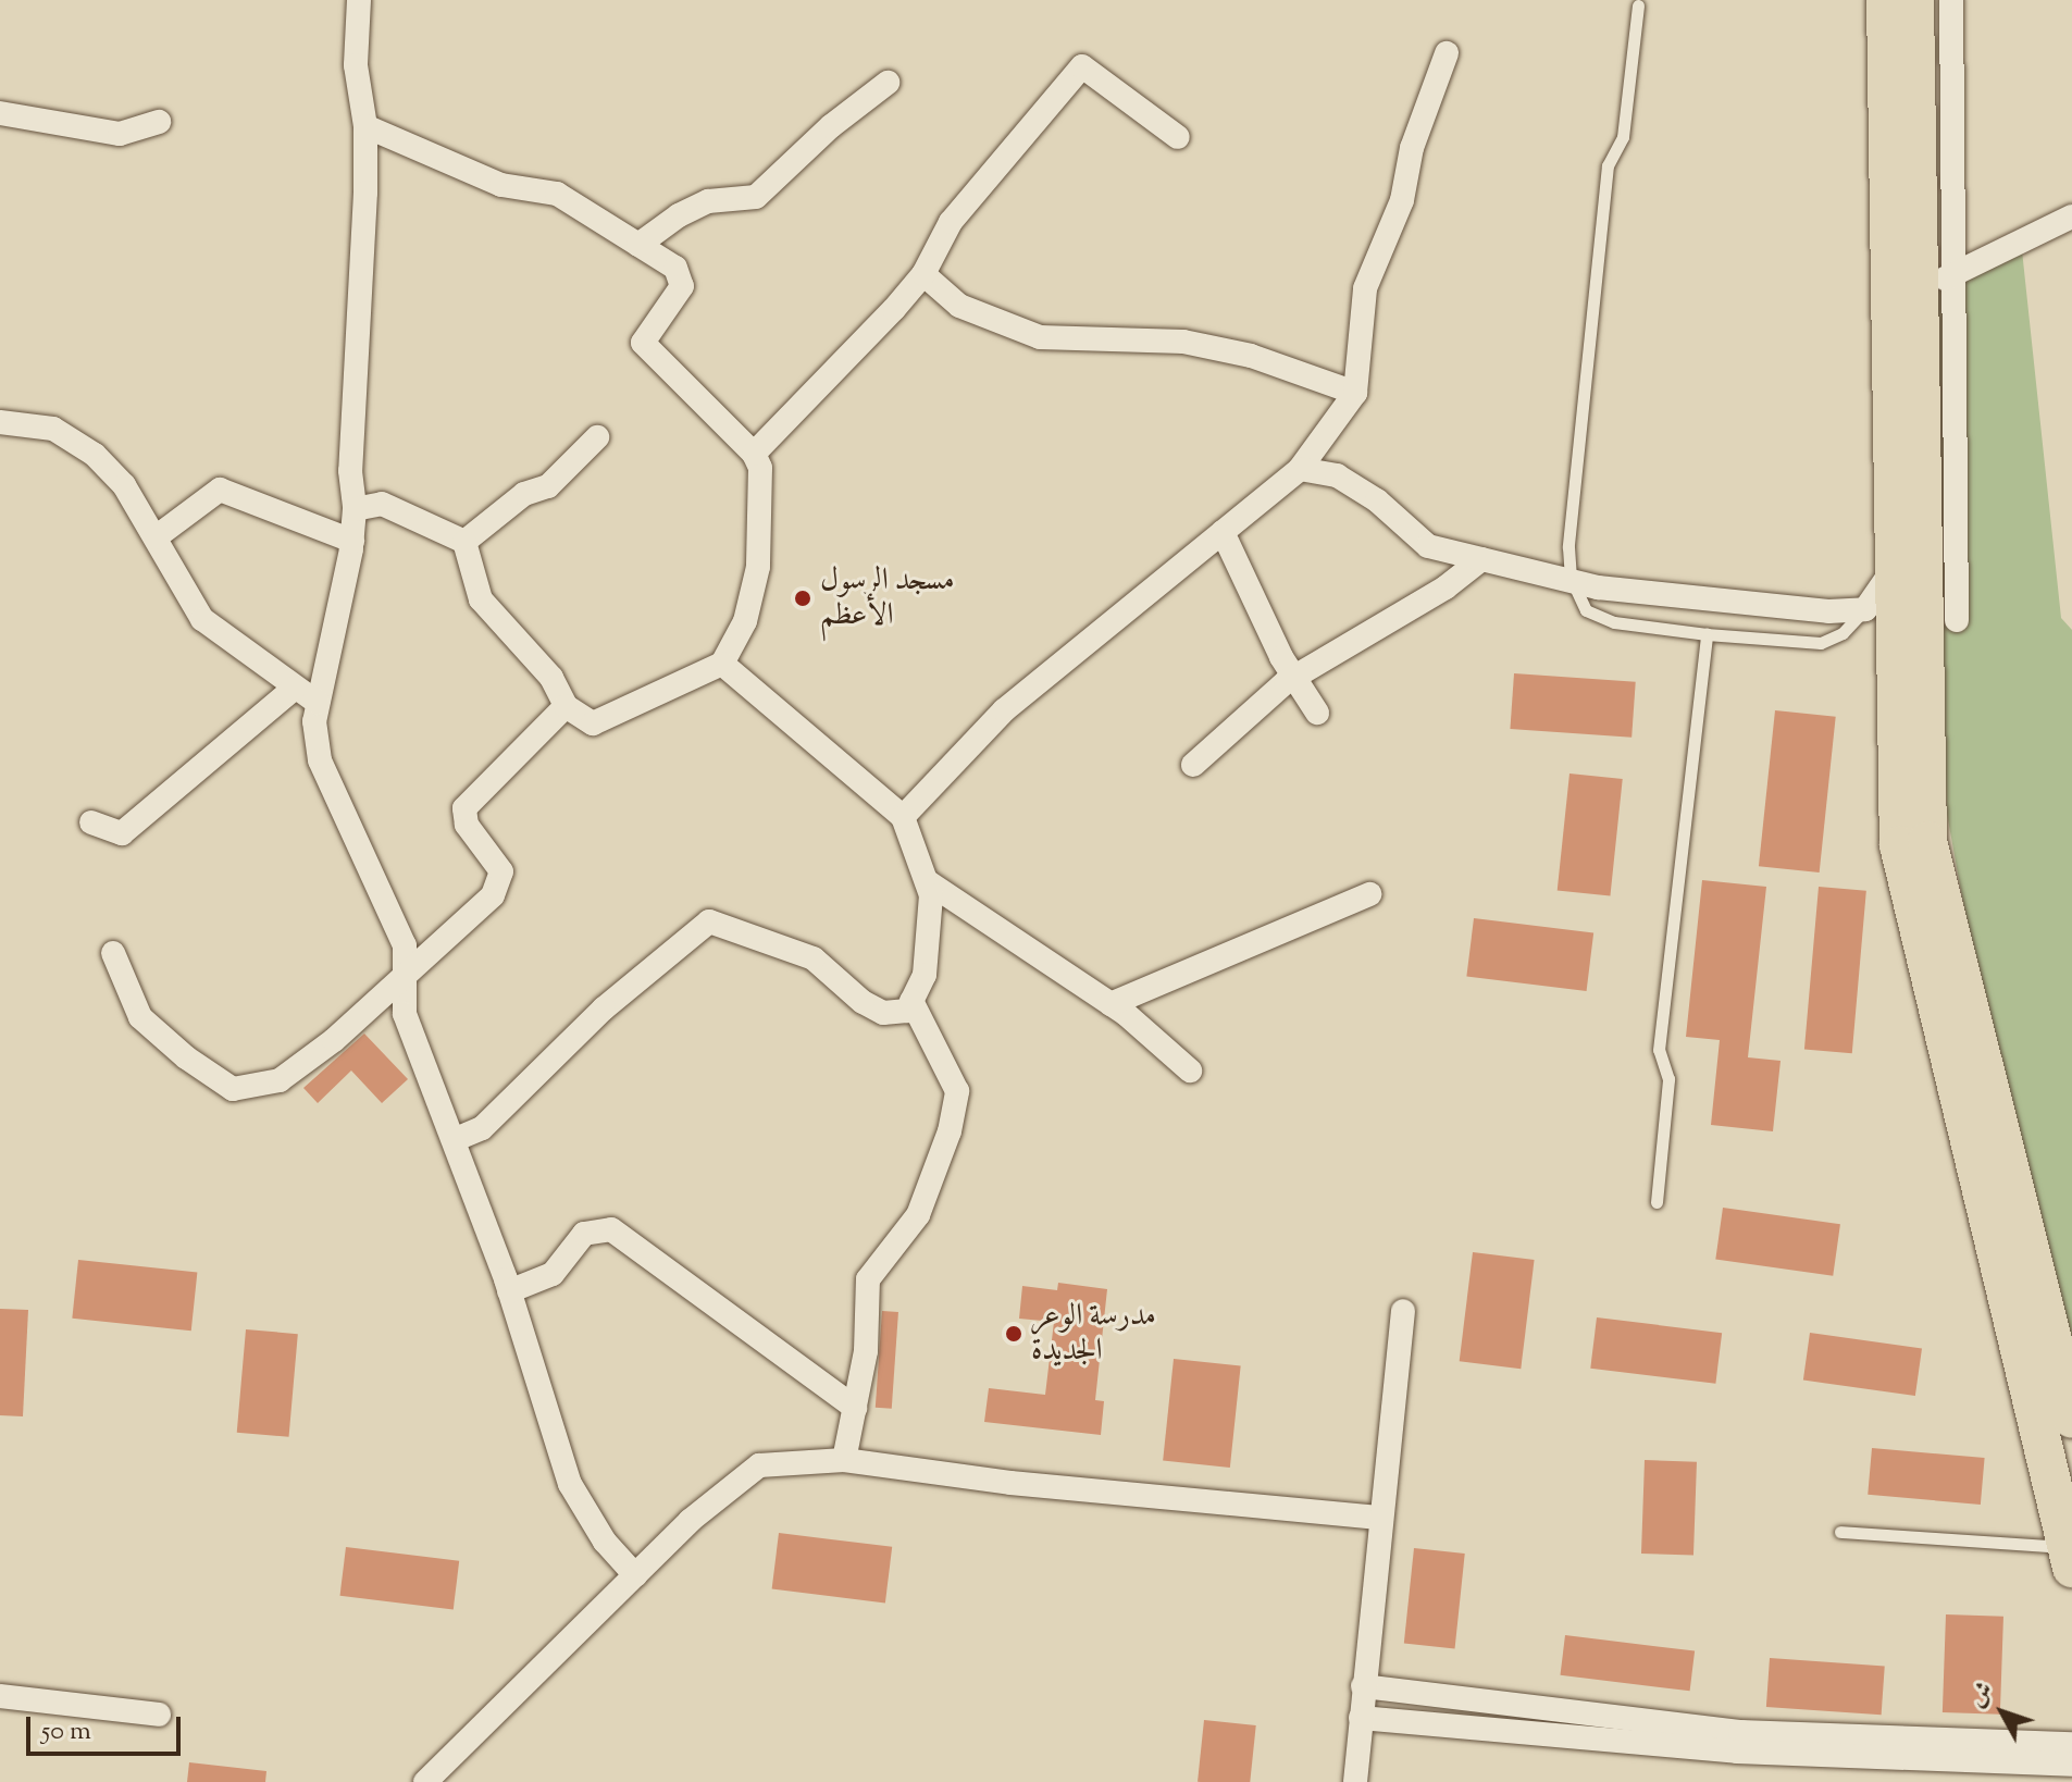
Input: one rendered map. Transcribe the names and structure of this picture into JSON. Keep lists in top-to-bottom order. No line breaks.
{"places":["مسجد الرسول الأعظم","مدرسة الوعر الجديدة"],"scale_bar":"50 m","north":"top left"}
